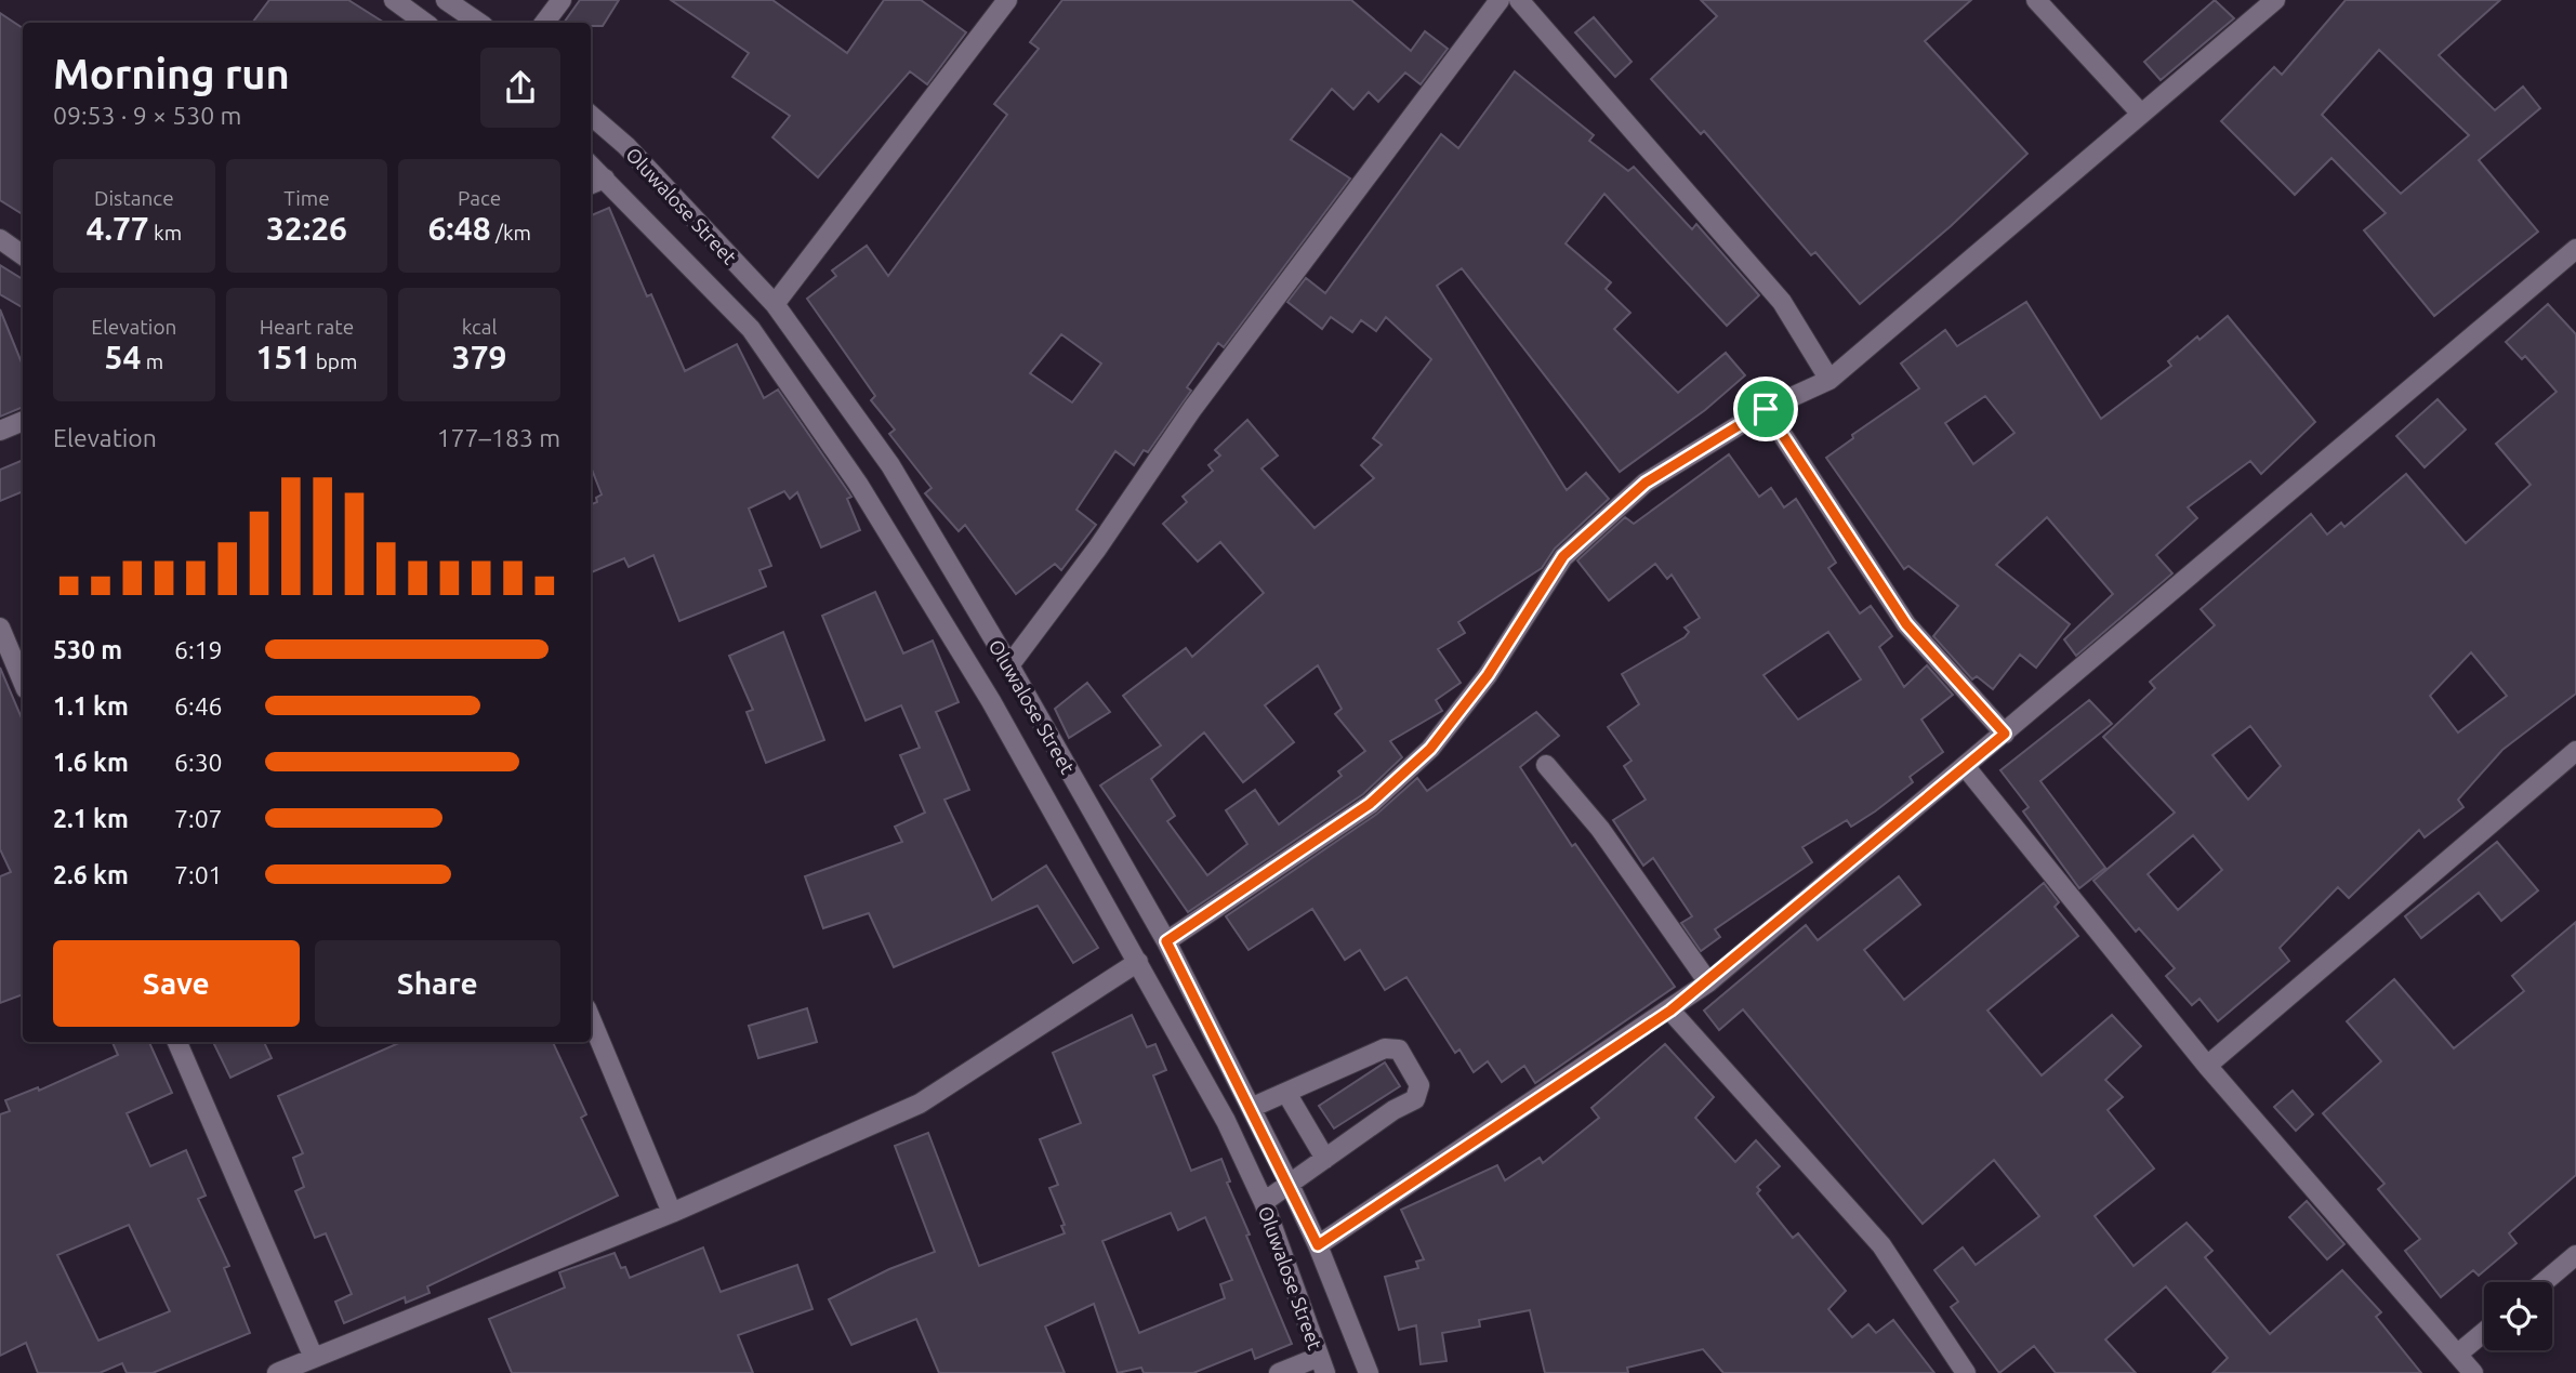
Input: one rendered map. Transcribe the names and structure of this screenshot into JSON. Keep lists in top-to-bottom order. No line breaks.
{"streets":{"street":["Oluwalose Street"]},"page":{"heading":["Morning run","09:53 · 9 × 530 m"],"stats":[["Distance","4.77 km"],["Time","32:26"],["Pace","6:48 /km"],["Elevation","54 m"],["Heart rate","151 bpm"],["kcal","379"]],"chart":["Elevation","177–183 m"],"list":[{"name":"530 m","note":"6:19"},{"name":"1.1 km","note":"6:46"},{"name":"1.6 km","note":"6:30"},{"name":"2.1 km","note":"7:07"},{"name":"2.6 km","note":"7:01"}],"buttons":["Save","Share"]}}
